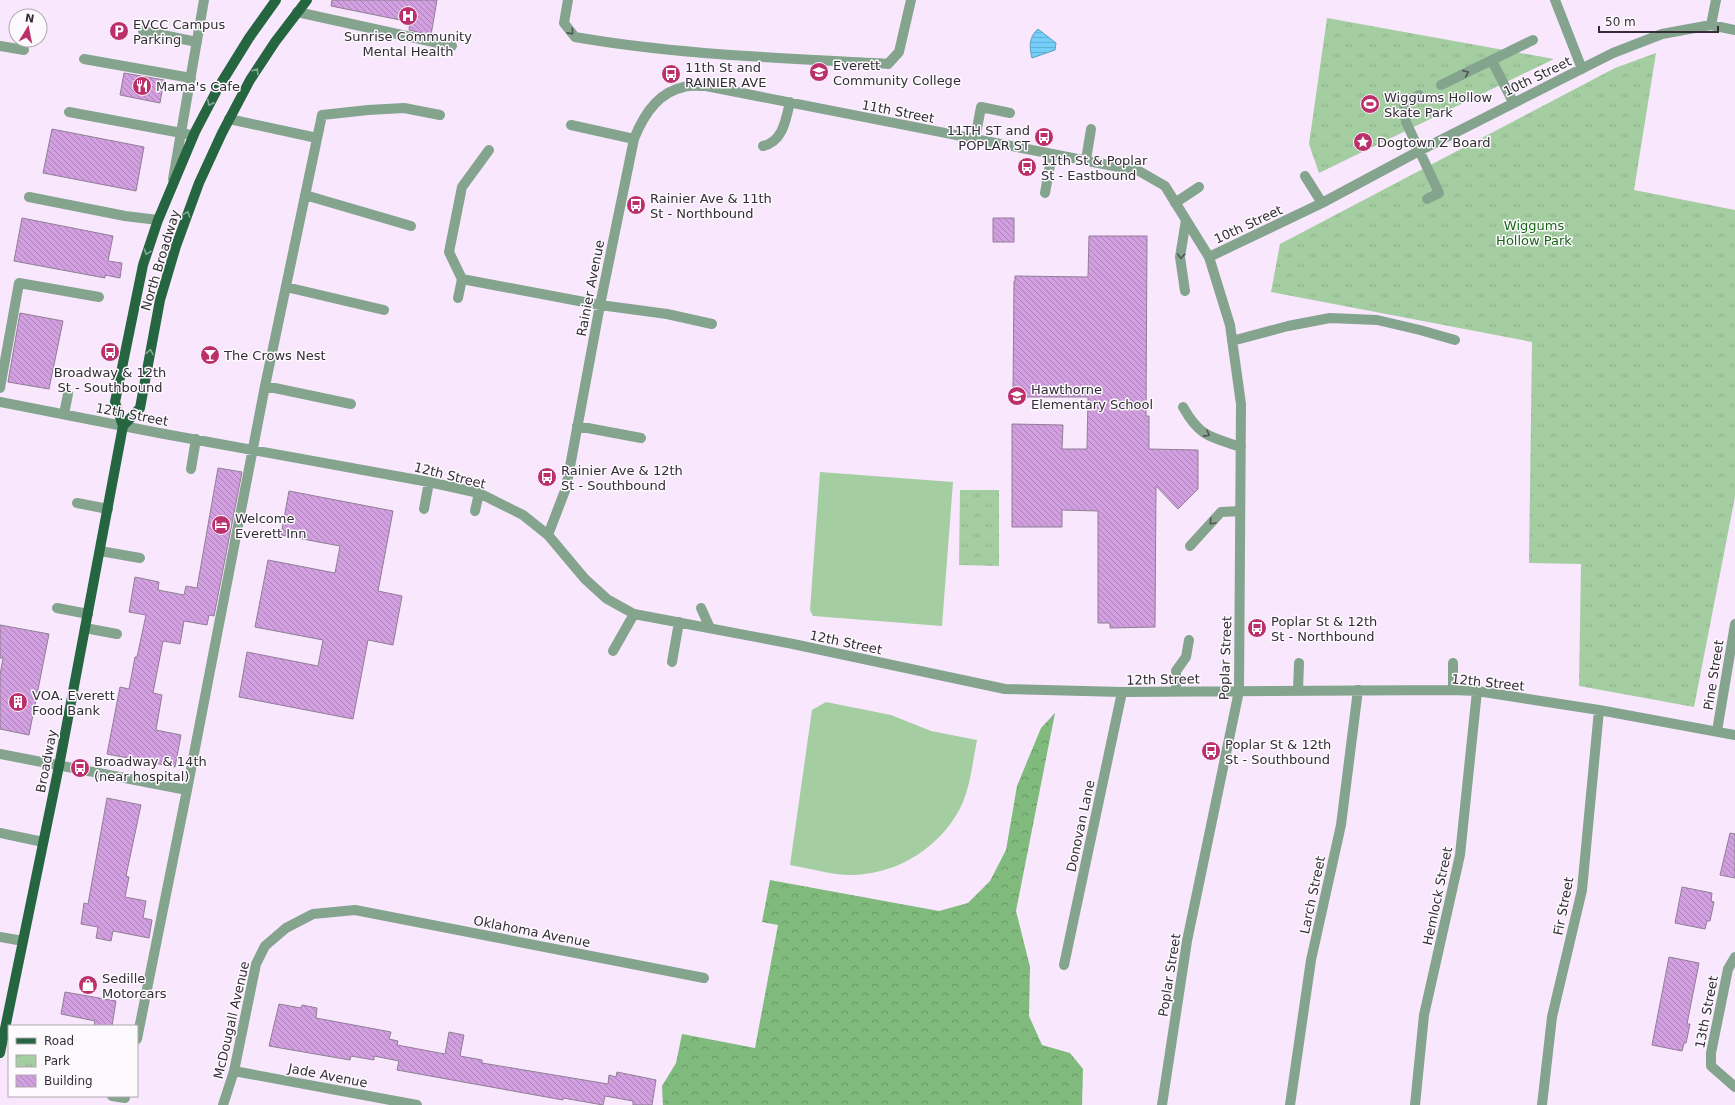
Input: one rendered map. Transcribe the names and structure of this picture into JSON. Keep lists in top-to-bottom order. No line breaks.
{"streets":{"main road":["North Broadway","Broadway"],"street":["10th Street","11th Street","Rainier Avenue","12th Street","Poplar Street","Pine Street","Donovan Lane","Larch Street","Hemlock Street","Fir Street","Oklahoma Avenue","13th Street","McDougall Avenue","Jade Avenue"]},"crossings":[["10th Street","11th Street"],["10th Street","Poplar Street"],["11th Street","Rainier Avenue"],["11th Street","Poplar Street"],["North Broadway","12th Street"],["North Broadway","Broadway"],["Rainier Avenue","12th Street"],["12th Street","Poplar Street"],["12th Street","Pine Street"],["12th Street","Broadway"],["12th Street","Donovan Lane"],["12th Street","Larch Street"],["12th Street","Hemlock Street"],["12th Street","Fir Street"],["Oklahoma Avenue","McDougall Avenue"],["McDougall Avenue","Jade Avenue"]],"parks":["Wiggums Hollow Park"],"places":{"hospital":["Sunrise Community Mental Health"],"parking":["EVCC Campus Parking"],"school or university":["Everett Community College","Hawthorne Elementary School"],"bus stop":["11th St and RAINIER AVE","11TH ST and POPLAR ST","11th St & Poplar St - Eastbound","Rainier Ave & 11th St - Northbound","Broadway & 12th St - Southbound","Rainier Ave & 12th St - Southbound","Poplar St & 12th St - Northbound","Poplar St & 12th St - Southbound","Broadway & 14th (near hospital)"],"restaurant":["Mama's Cafe"],"sports":["Wiggums Hollow Skate Park"],"place":["Dogtown Z Board"],"bar":["The Crows Nest"],"hotel":["Welcome Everett Inn"],"building":["VOA. Everett Food Bank"],"shop":["Sedille Motorcars"]},"legend":["Road","Park","Building"],"scale_bar":"50 m","north":"top"}
